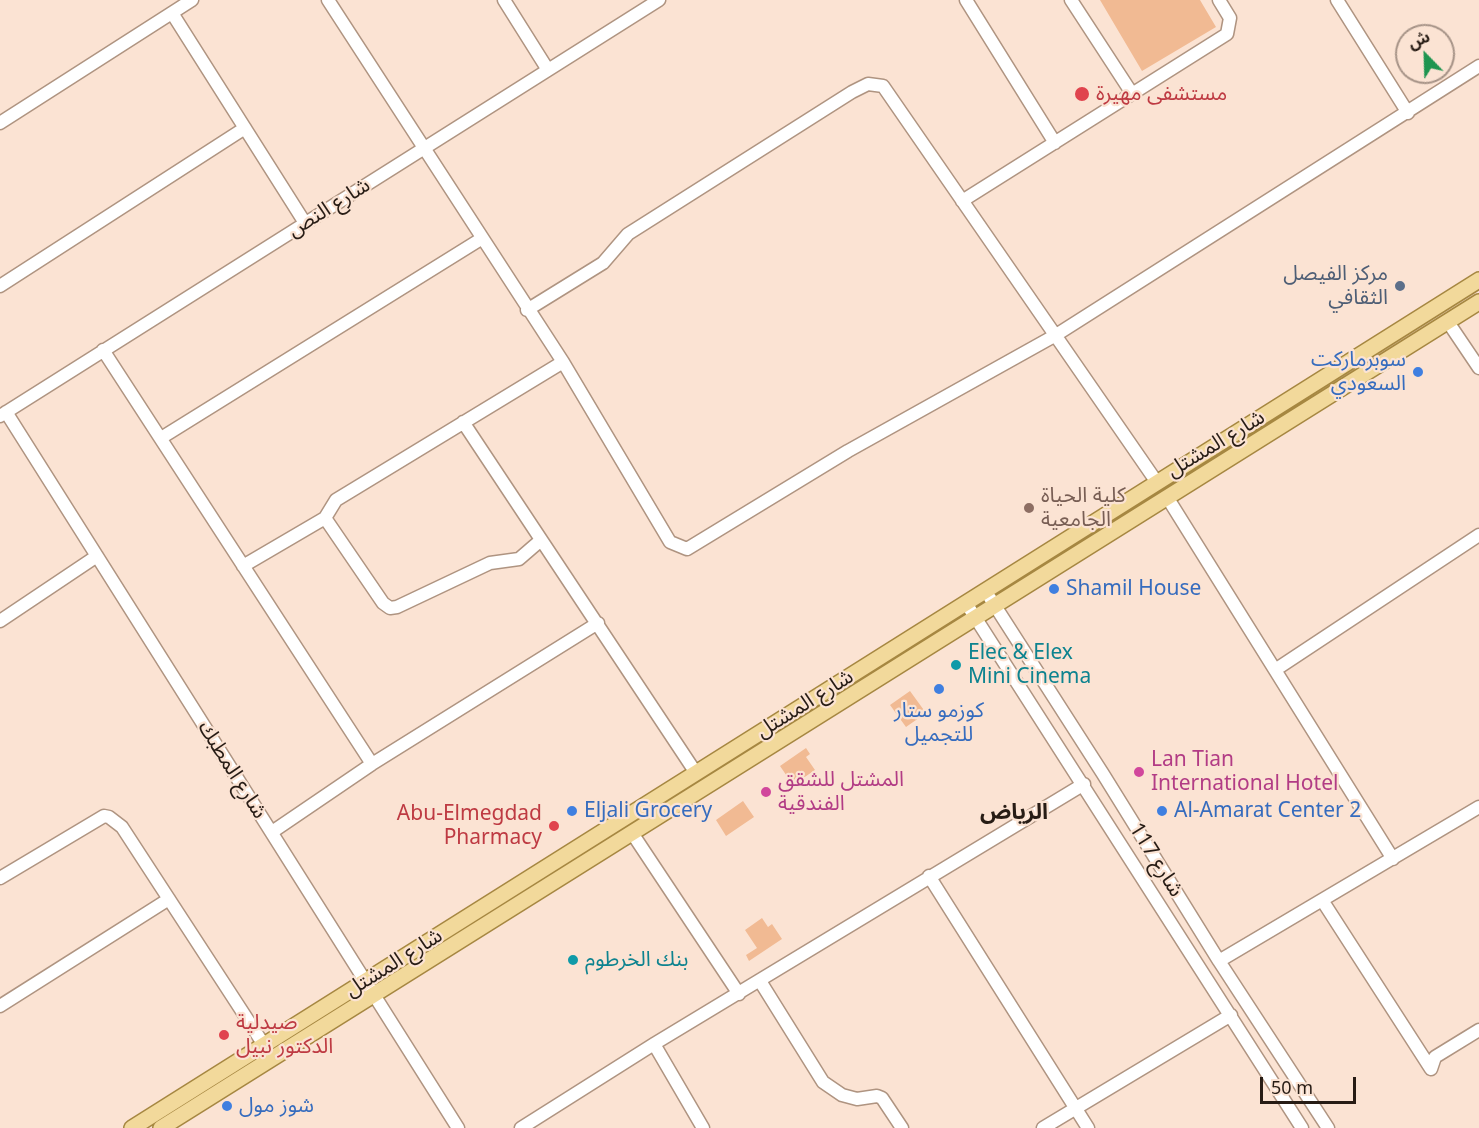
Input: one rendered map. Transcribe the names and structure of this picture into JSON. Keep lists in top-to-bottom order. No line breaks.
{"streets":{"main road":["شارع المشتل"],"street":["شارع النص","شارع المطبك","شارع 117"]},"crossings":[["شارع النص","شارع المطبك"],["شارع المشتل","شارع المطبك"],["شارع المشتل","شارع 117"]],"districts":["الرياض"],"places":["مستشفى مهيرة","مركز الفيصل الثقافي","سوبرماركت السعودي","كلية الحياة الجامعية","Shamil House","Elec & Elex Mini Cinema","كوزمو ستار للتجميل","Lan Tian International Hotel","المشتل للشقق الفندقية","Eljali Grocery","Al-Amarat Center 2","Abu-Elmegdad Pharmacy","بنك الخرطوم","صيدلية الدكتور نبيل","شوز مول"],"scale_bar":"50 m","north":"top left"}
